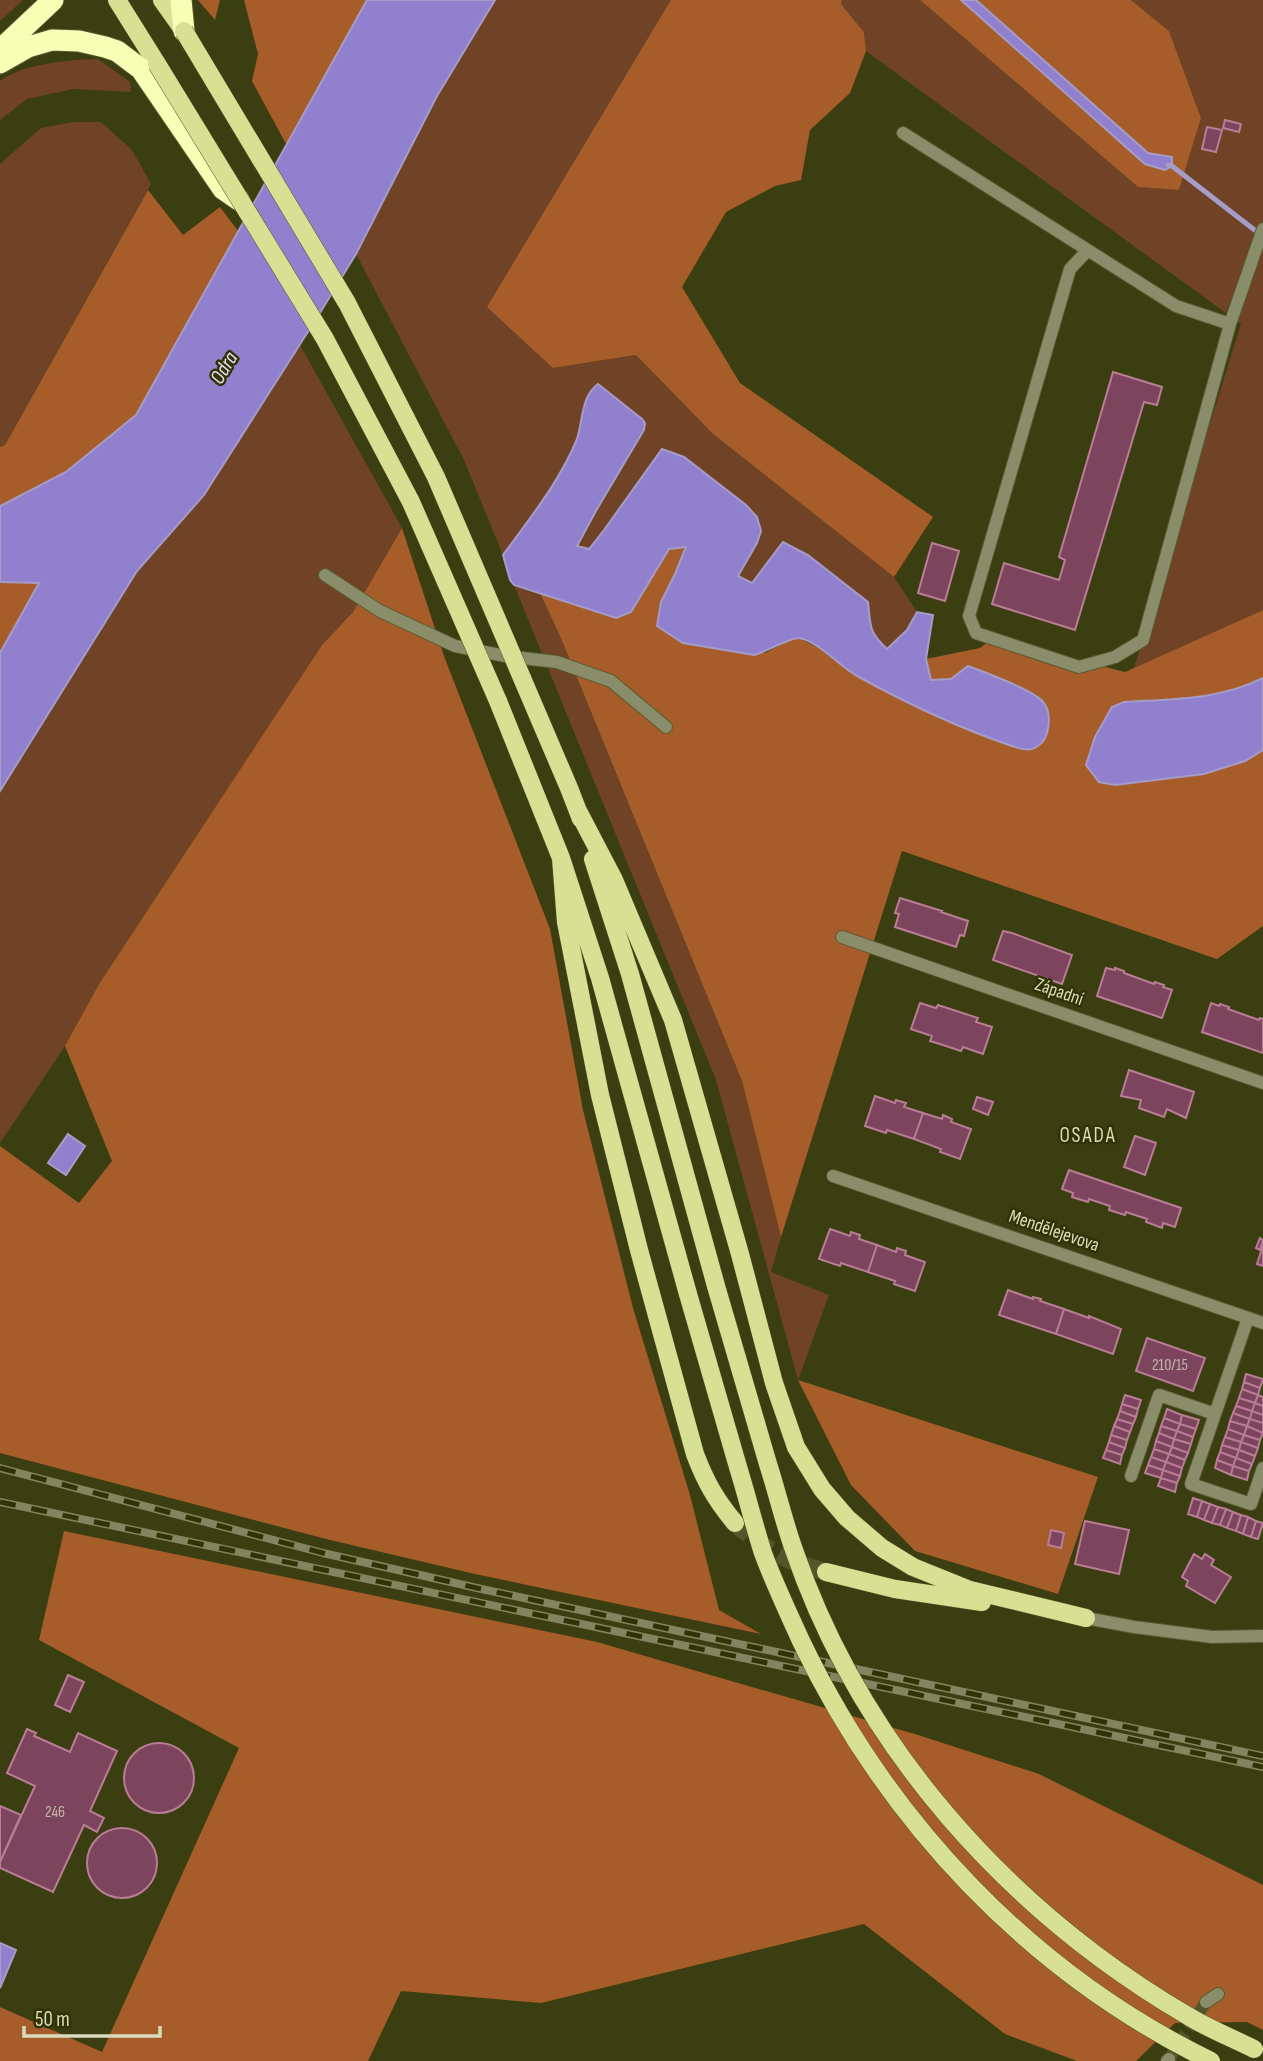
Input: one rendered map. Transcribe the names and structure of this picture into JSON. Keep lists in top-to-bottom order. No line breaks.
{"streets":{"street":["Západní","Mendělejevova"]},"districts":["OSADA"],"water":["Odra"],"house_numbers":["210/15","246"],"scale_bar":"50 m"}
